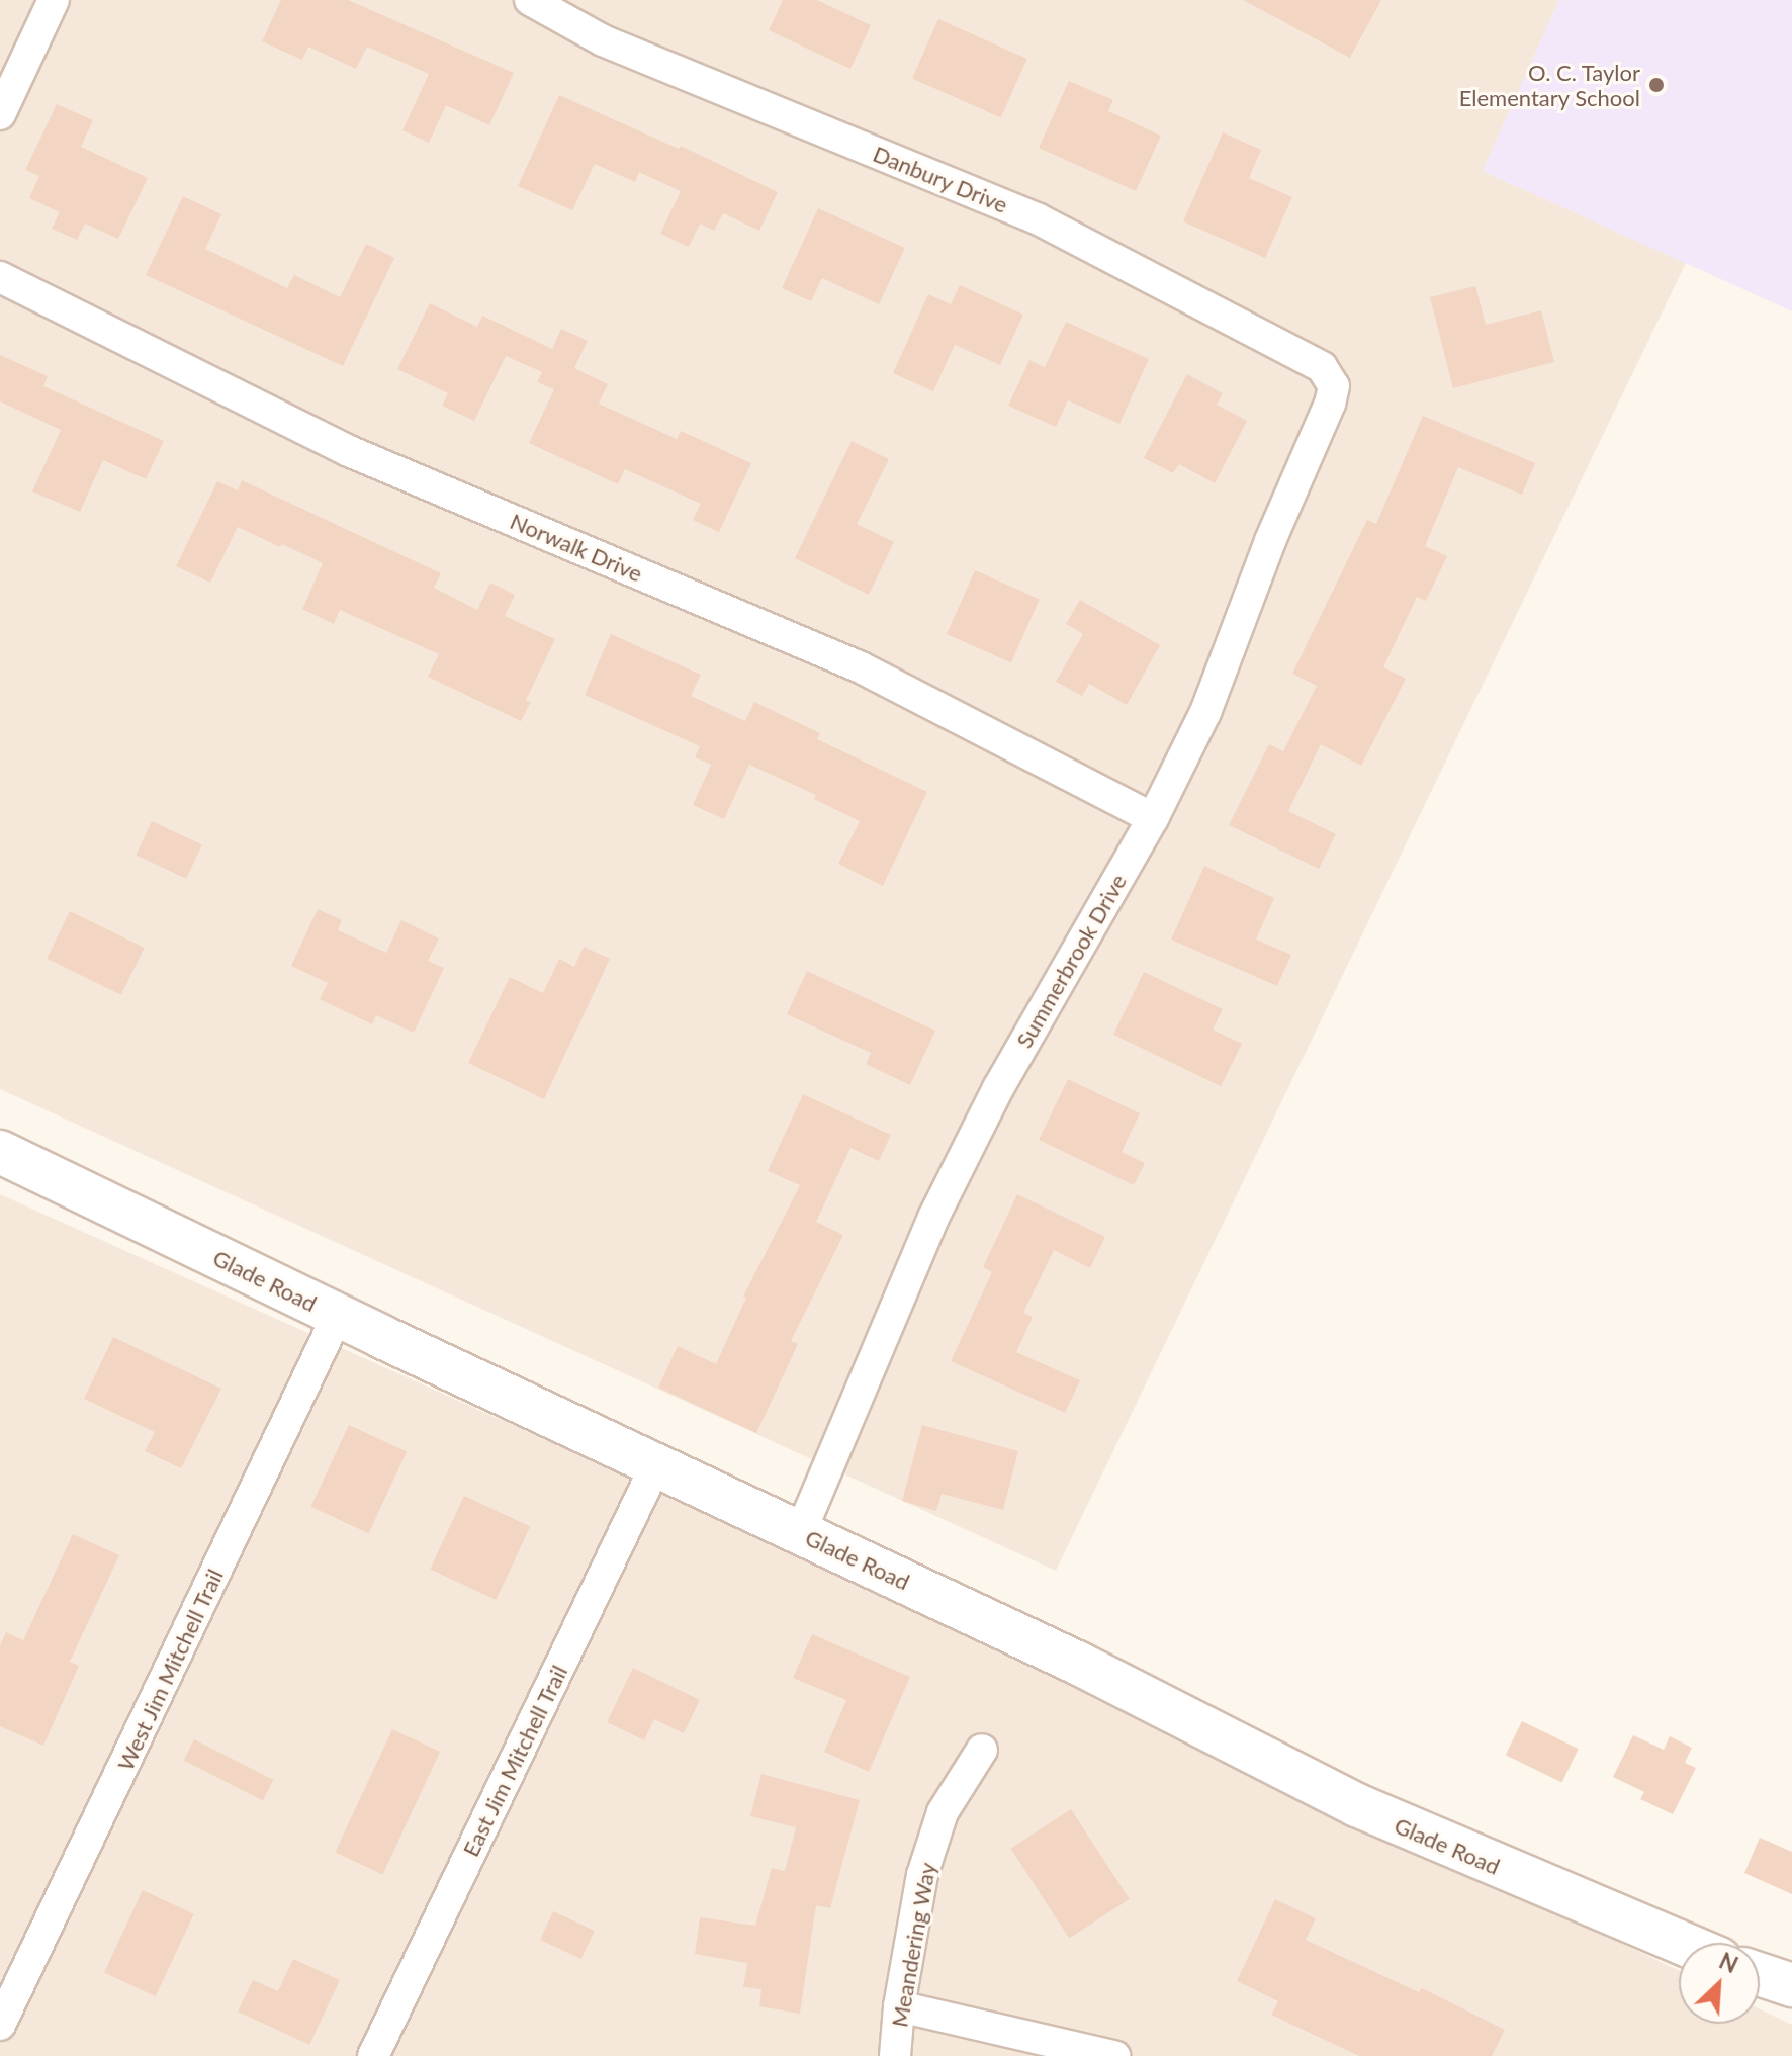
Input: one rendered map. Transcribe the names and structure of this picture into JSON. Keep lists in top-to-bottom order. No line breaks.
{"streets":{"main road":["Glade Road"],"street":["Danbury Drive","Norwalk Drive","Summerbrook Drive","West Jim Mitchell Trail","East Jim Mitchell Trail","Meandering Way"]},"crossings":[["Danbury Drive","Summerbrook Drive"],["Norwalk Drive","Summerbrook Drive"],["Summerbrook Drive","Glade Road"],["Glade Road","West Jim Mitchell Trail"],["Glade Road","East Jim Mitchell Trail"]],"places":["O. C. Taylor Elementary School"],"north":"top right"}
